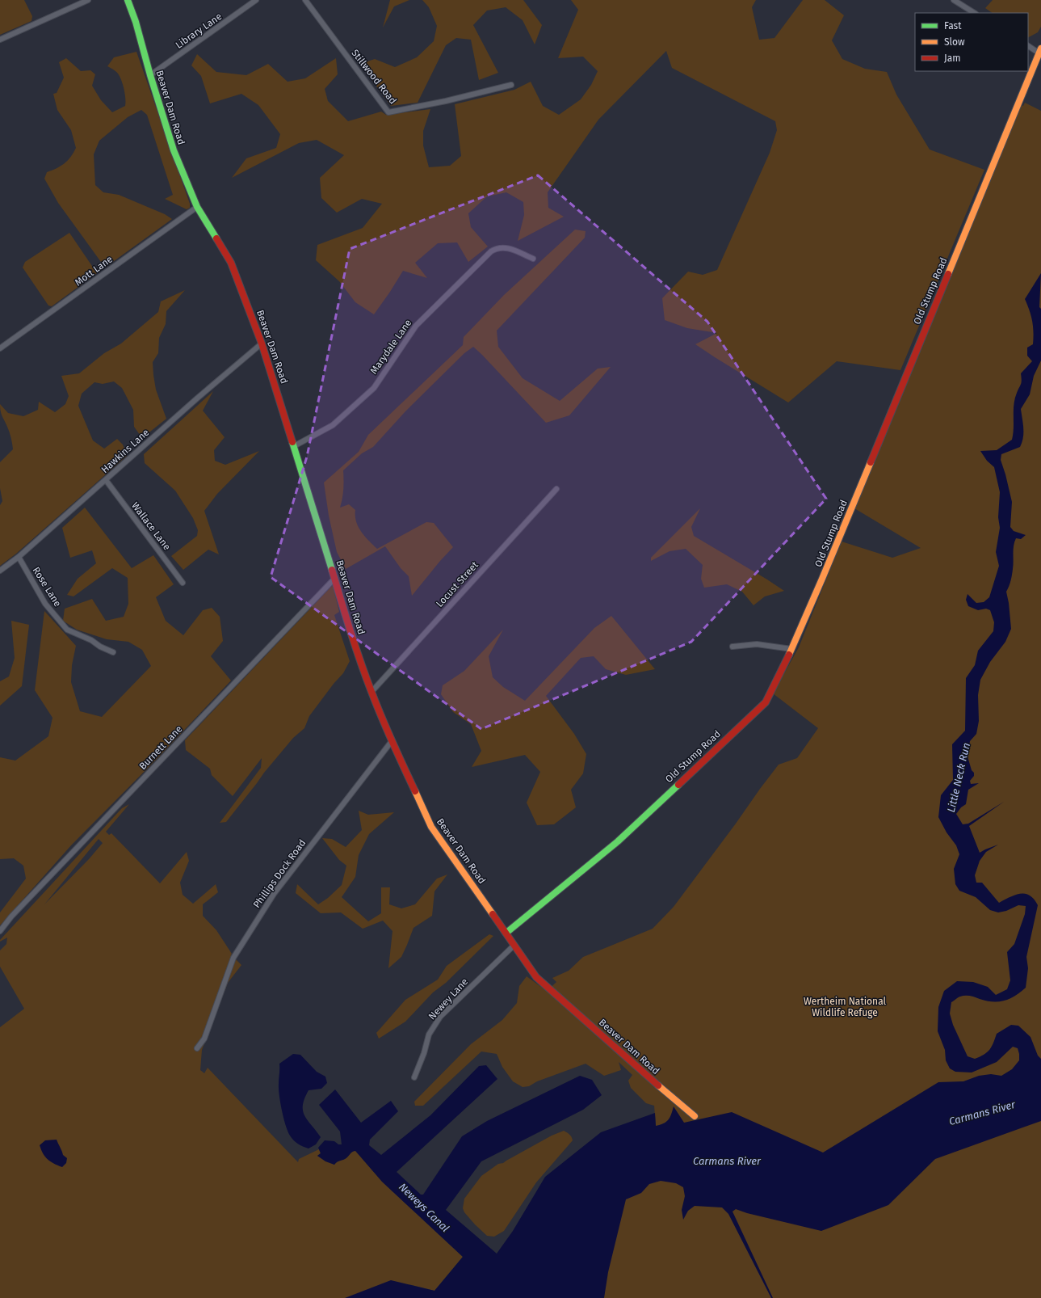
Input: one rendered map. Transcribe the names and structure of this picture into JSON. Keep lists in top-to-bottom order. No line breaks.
{"streets":{"street":["Library Lane","Stillwood Road","Beaver Dam Road","Mott Lane","Old Stump Road","Marydale Lane","Hawkins Lane","Wallace Lane","Locust Street","Rose Lane","Burnett Lane","Phillips Dock Road","Newey Lane"]},"crossings":[["Library Lane","Beaver Dam Road"],["Beaver Dam Road","Mott Lane"],["Beaver Dam Road","Old Stump Road"],["Beaver Dam Road","Marydale Lane"],["Beaver Dam Road","Hawkins Lane"],["Beaver Dam Road","Locust Street"],["Beaver Dam Road","Burnett Lane"],["Beaver Dam Road","Phillips Dock Road"],["Beaver Dam Road","Newey Lane"],["Hawkins Lane","Wallace Lane"],["Hawkins Lane","Rose Lane"]],"water":["Little Neck Run","Carmans River","Neweys Canal"],"parks":["Wertheim National Wildlife Refuge"],"legend":["Fast","Slow","Jam"]}
